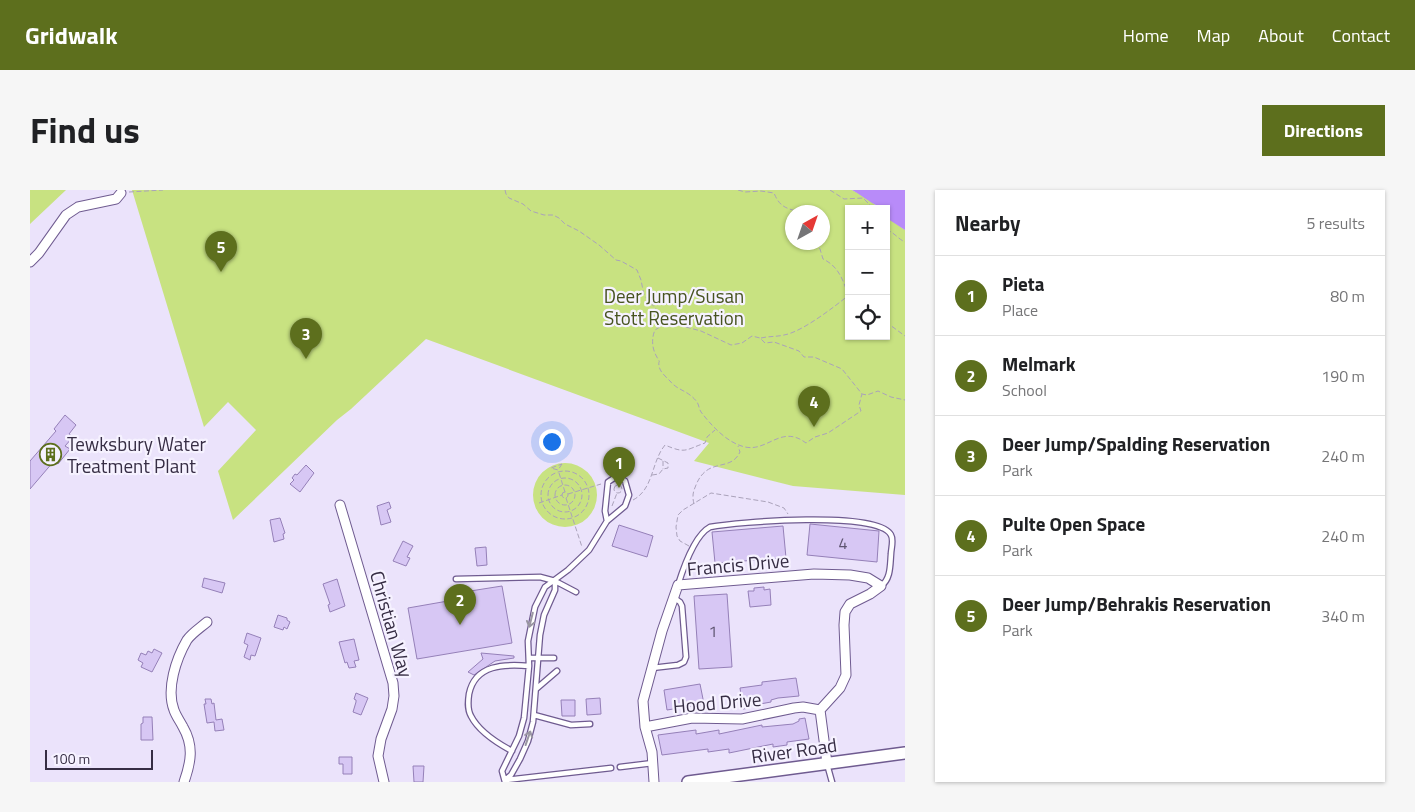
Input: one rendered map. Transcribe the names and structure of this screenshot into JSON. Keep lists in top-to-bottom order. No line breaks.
{"streets":{"main road":["River Road"],"street":["Francis Drive","Christian Way","Hood Drive"]},"crossings":[["Francis Drive","Hood Drive"]],"parks":["Deer Jump/Susan Stott Reservation"],"places":{"building":["Tewksbury Water Treatment Plant"]},"house_numbers":["4","1"],"scale_bar":"100 m","north":"top right","page":{"header":"Gridwalk","nav":["Home","Map","About","Contact"],"title":"Find us","buttons":"Directions","heading":["Nearby","5 results"],"map_buttons":["+","−"],"pins":["5","3","4","1","2"],"list":[{"mark":"1","name":"Pieta","note":"Place","value":"80 m"},{"mark":"2","name":"Melmark","note":"School","value":"190 m"},{"mark":"3","name":"Deer Jump/Spalding Reservation","note":"Park","value":"240 m"},{"mark":"4","name":"Pulte Open Space","note":"Park","value":"240 m"},{"mark":"5","name":"Deer Jump/Behrakis Reservation","note":"Park","value":"340 m"}],"scale":"100 m"}}
